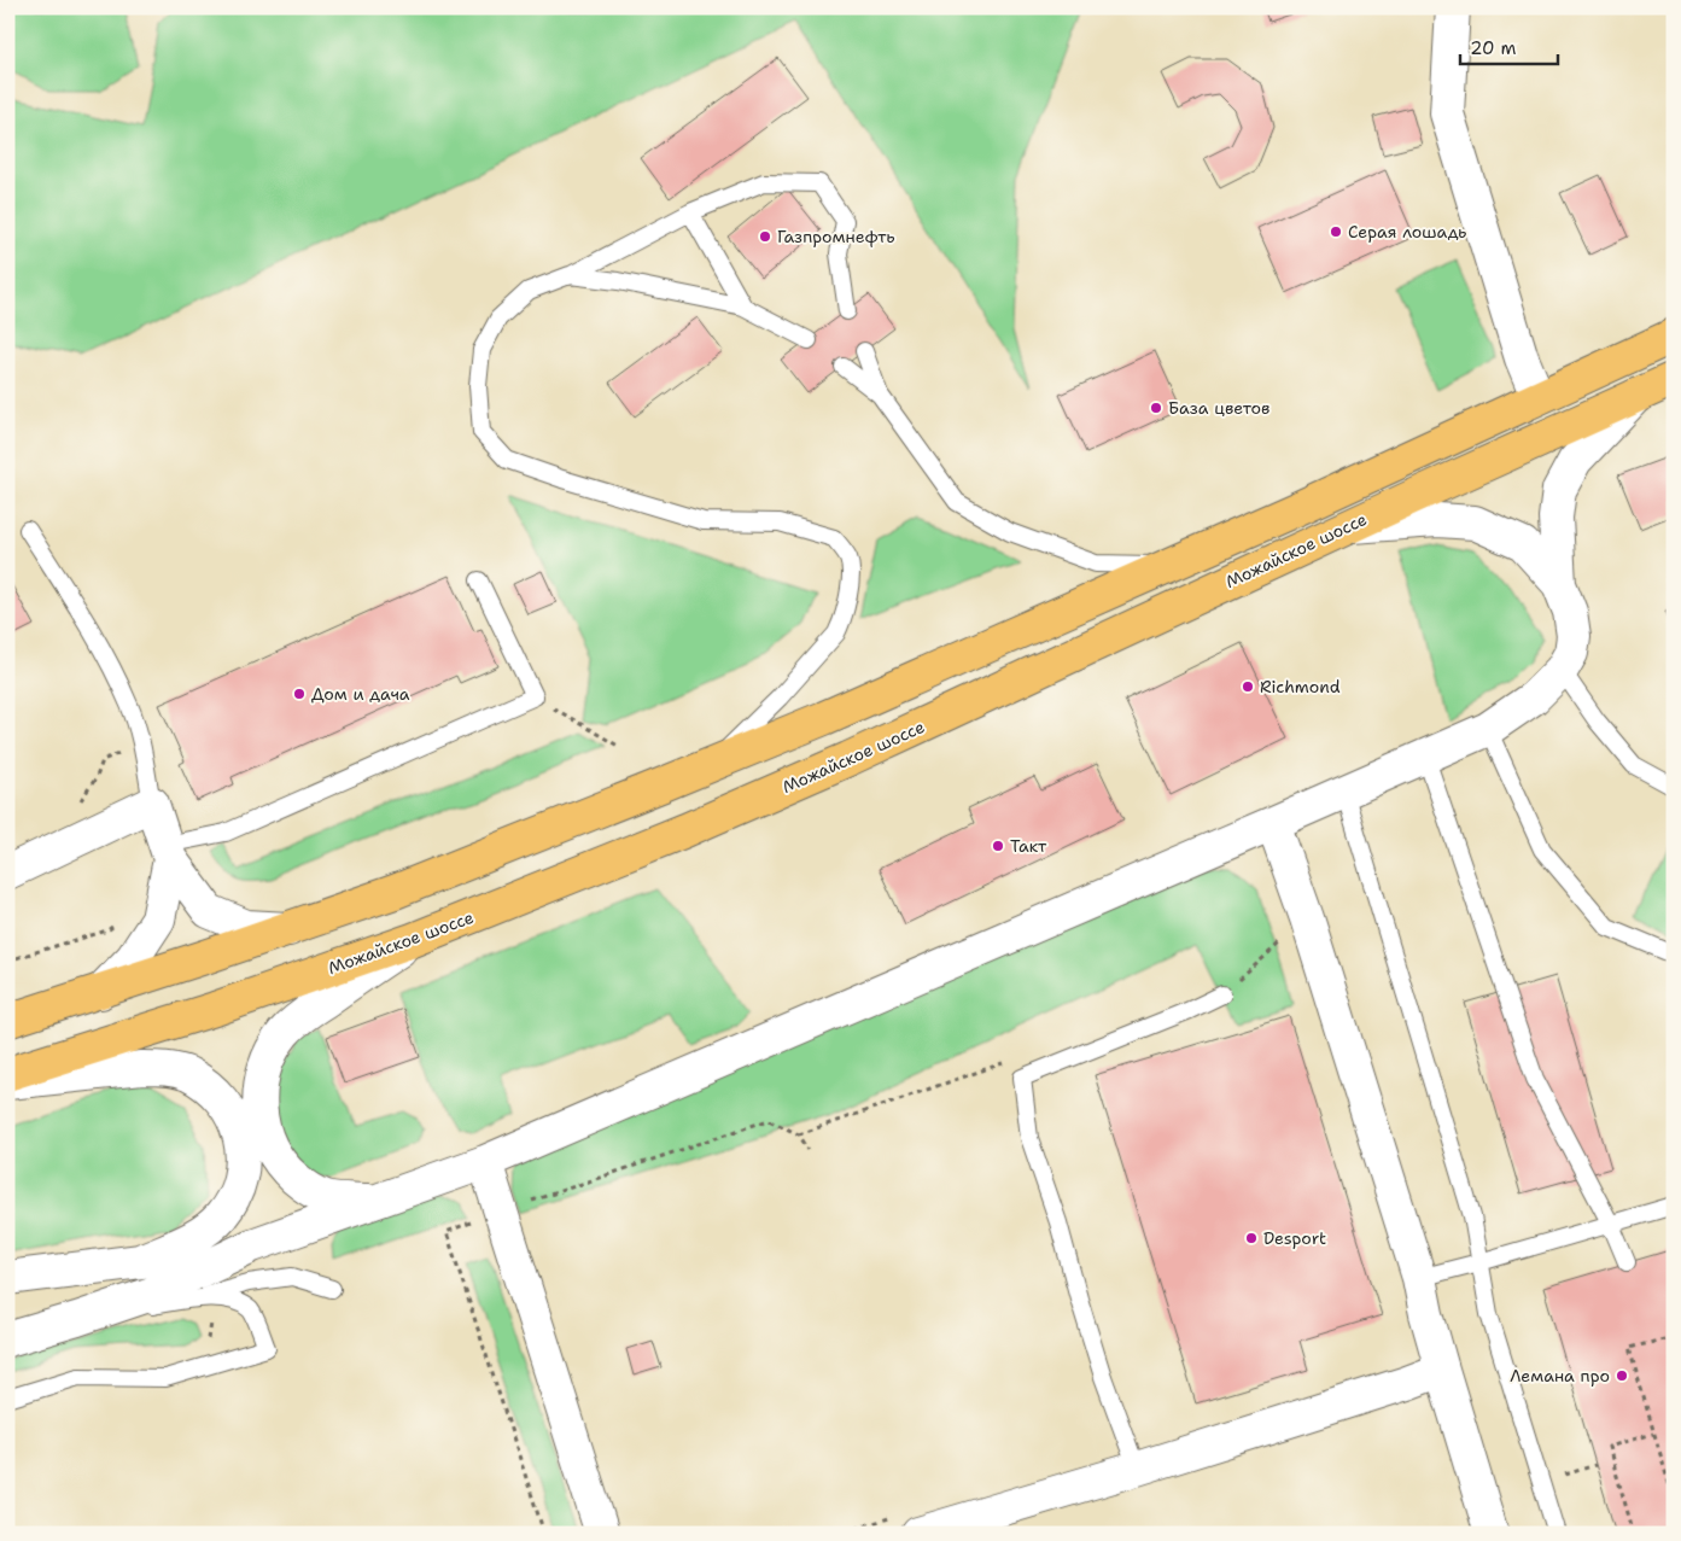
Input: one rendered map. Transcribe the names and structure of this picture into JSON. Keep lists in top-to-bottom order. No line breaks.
{"streets":{"main road":["Можайское шоссе"]},"places":["Серая лошадь","Газпромнефть","База цветов","Richmond","Дом и дача","Такт","Desport","Лемана про"],"scale_bar":"20 m"}
